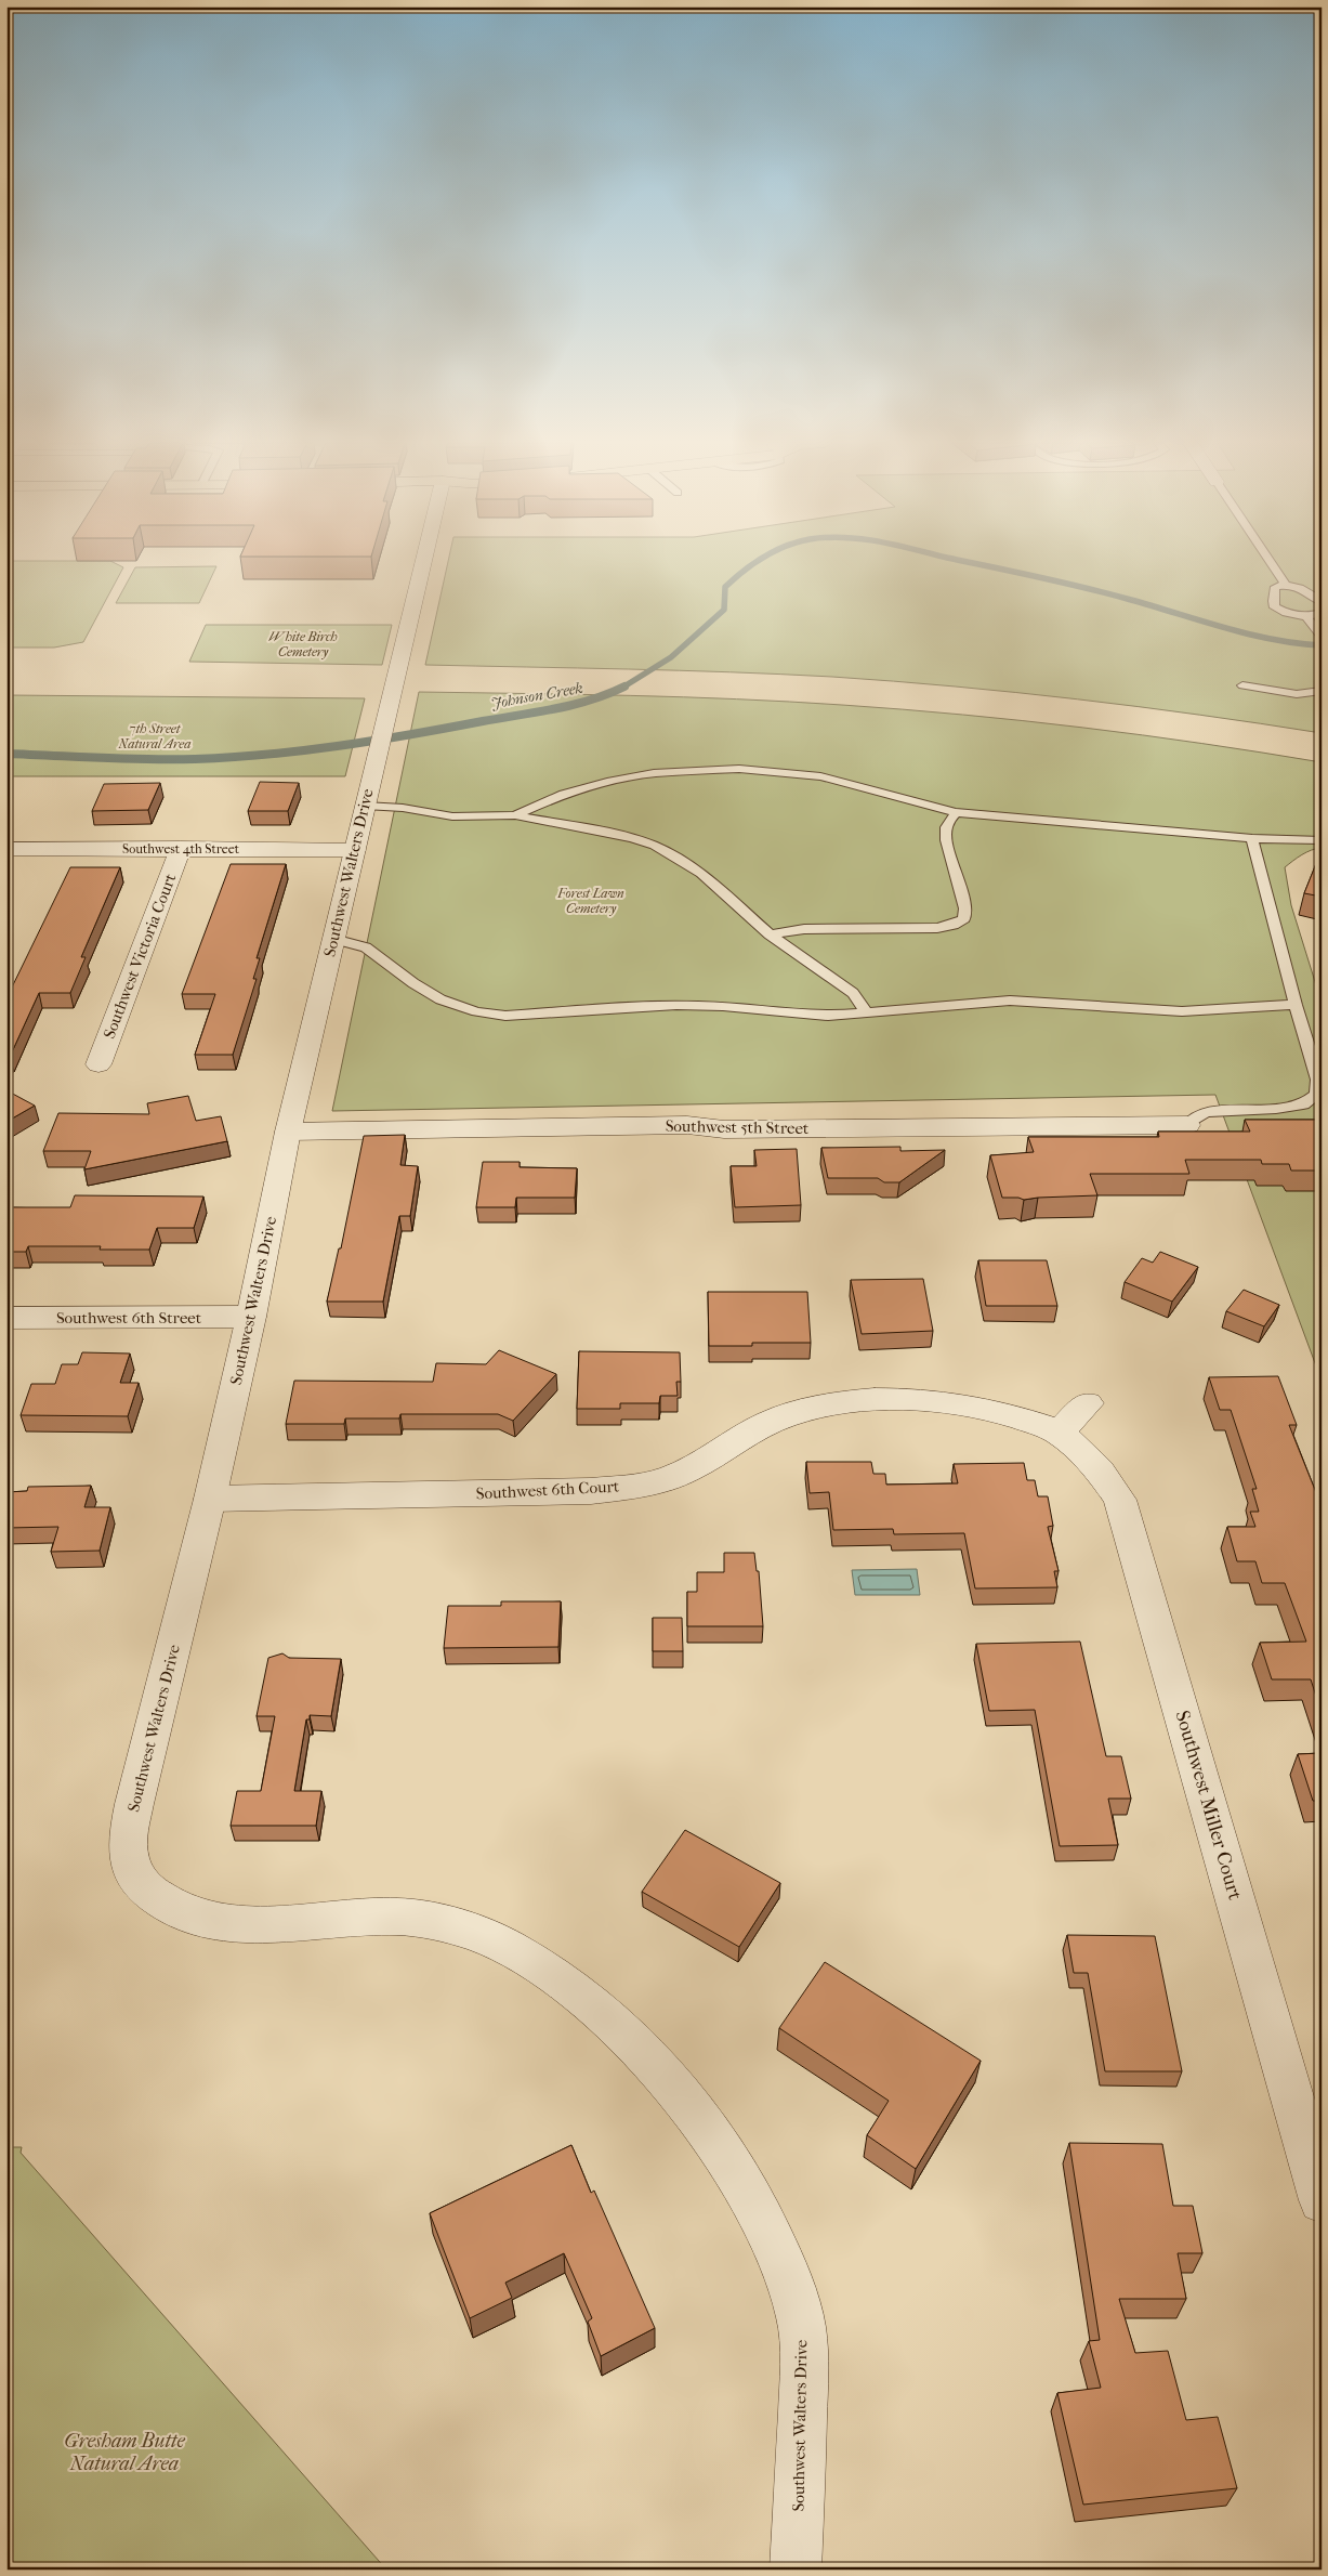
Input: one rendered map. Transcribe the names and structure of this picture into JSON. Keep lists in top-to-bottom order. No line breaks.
{"streets":{"street":["Southwest 4th Street","Southwest Walters Drive","Southwest Victoria Court","Southwest 5th Street","Southwest 6th Street","Southwest 6th Court","Southwest Miller Court"]},"crossings":[["Southwest 4th Street","Southwest Walters Drive"],["Southwest 4th Street","Southwest Victoria Court"],["Southwest Walters Drive","Southwest 5th Street"],["Southwest Walters Drive","Southwest 6th Street"],["Southwest Walters Drive","Southwest 6th Court"],["Southwest 6th Court","Southwest Miller Court"]],"water":["Johnson Creek"],"parks":["White Birch Cemetery","7th Street Natural Area","Forest Lawn Cemetery","Gresham Butte Natural Area"]}
